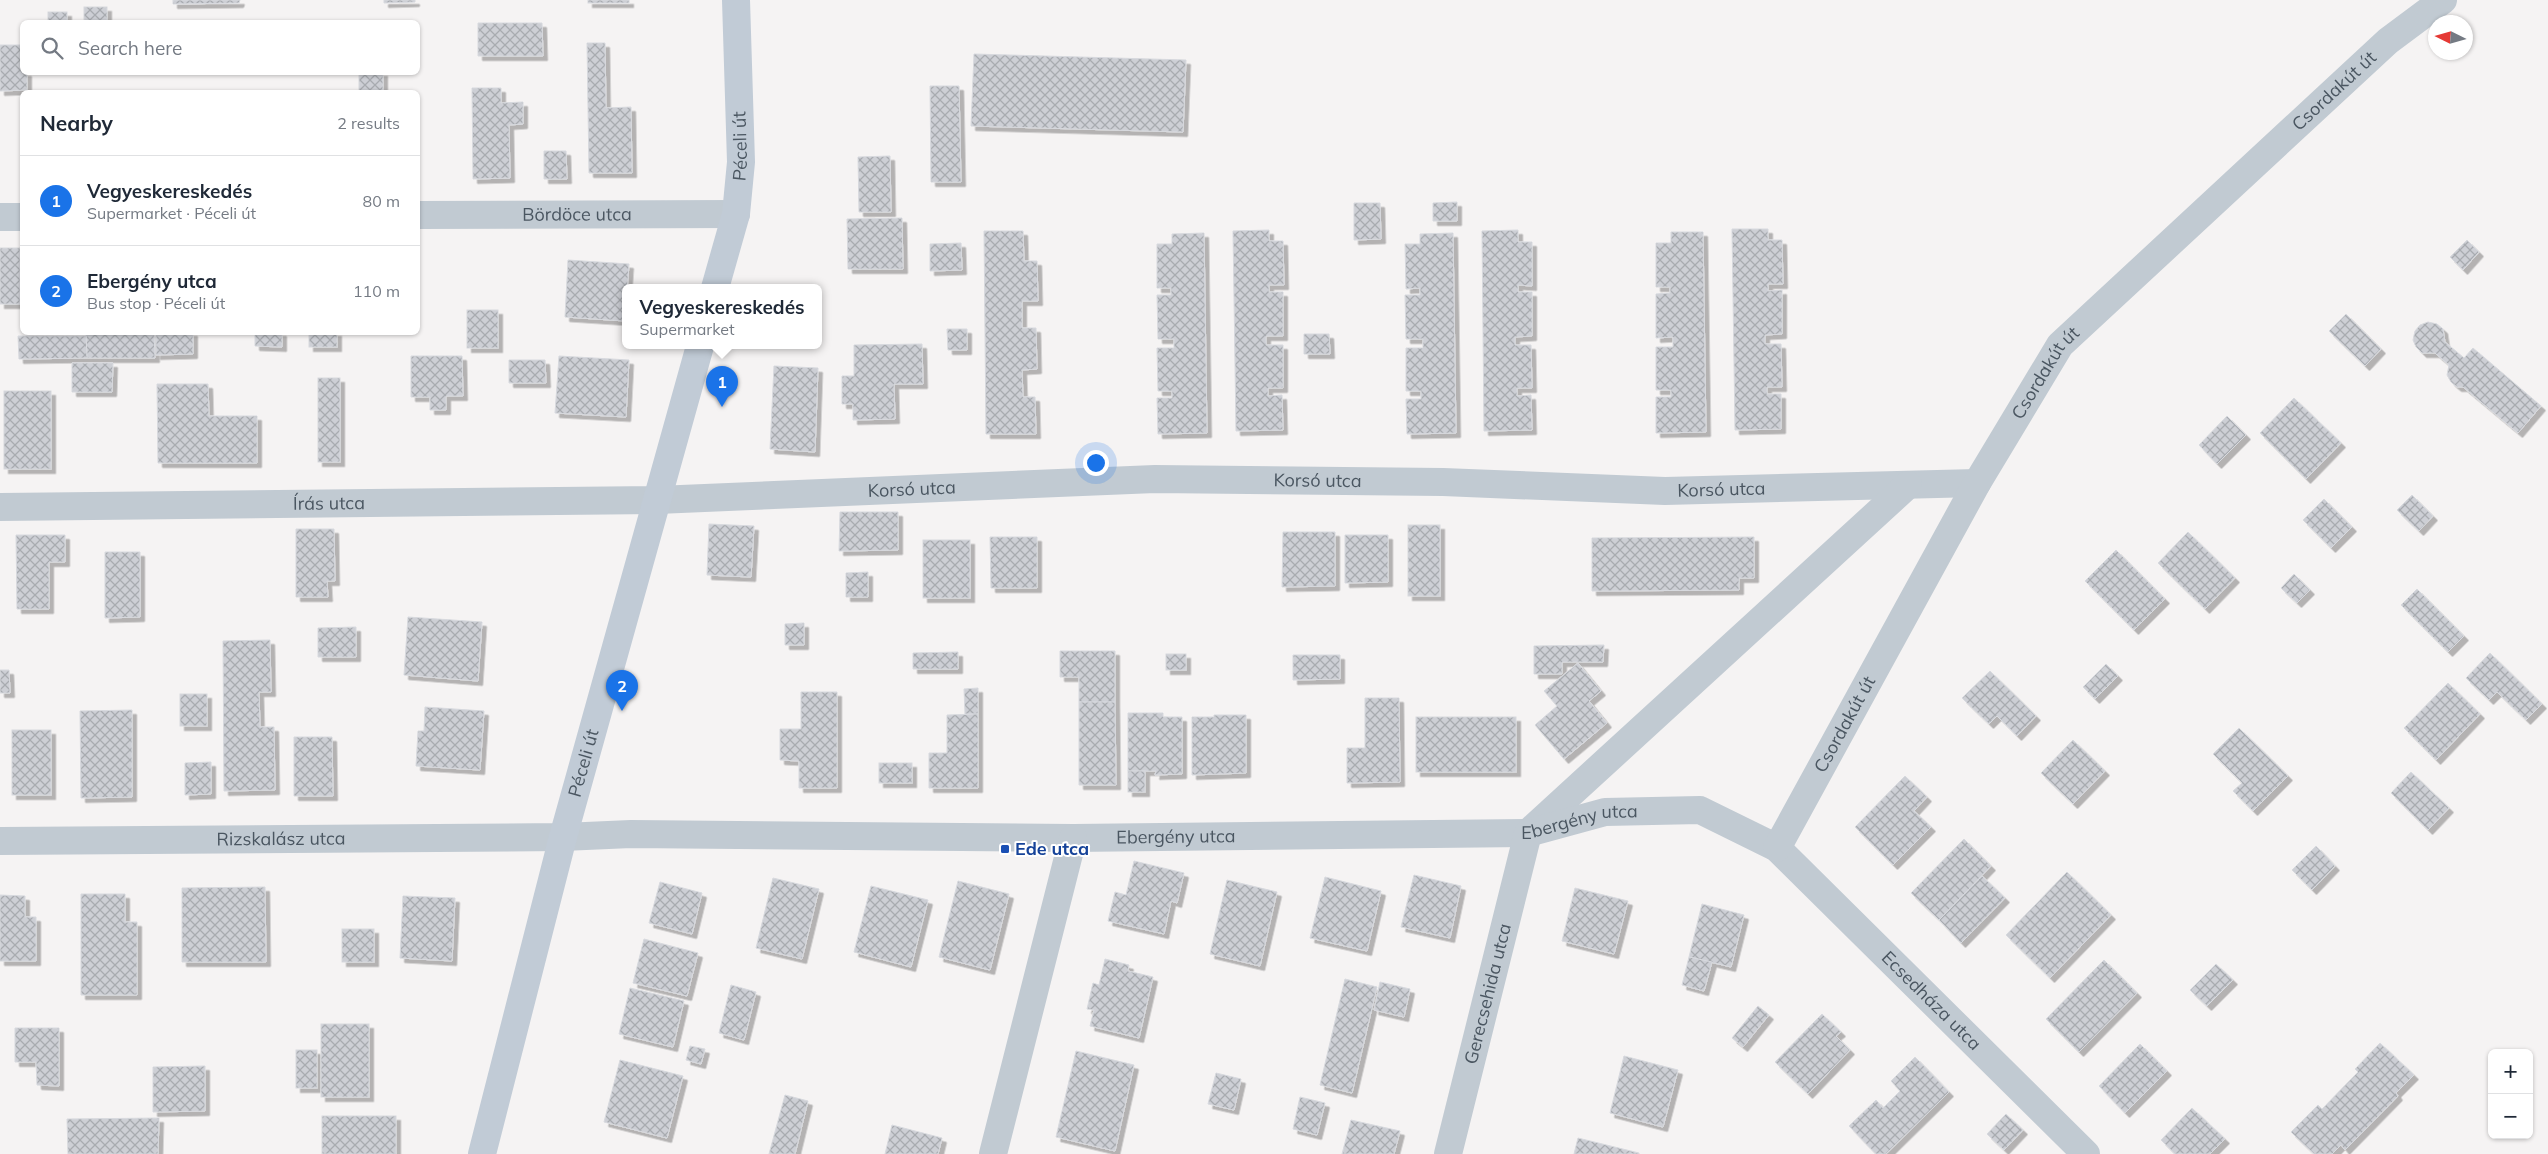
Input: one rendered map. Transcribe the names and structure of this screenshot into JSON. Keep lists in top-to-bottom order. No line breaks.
{"streets":{"main road":["Péceli út"],"street":["Csordakút út","Bördöce utca","Korsó utca","Írás utca","Ebergény utca","Rizskalász utca","Gerecsehida utca","Ecsedháza utca"]},"crossings":[["Csordakút út","Korsó utca"],["Csordakút út","Ebergény utca"],["Csordakút út","Ecsedháza utca"],["Péceli út","Bördöce utca"],["Péceli út","Korsó utca"],["Péceli út","Írás utca"],["Péceli út","Ebergény utca"],["Péceli út","Rizskalász utca"],["Korsó utca","Írás utca"],["Ebergény utca","Rizskalász utca"],["Ebergény utca","Gerecsehida utca"],["Ebergény utca","Ecsedháza utca"]],"places":{"transit":["Ede utca"]},"north":"left","page":{"search":"Search here","heading":["Nearby","2 results"],"list":[{"mark":"1","name":"Vegyeskereskedés","note":"Supermarket · Péceli út","value":"80 m"},{"mark":"2","name":"Ebergény utca","note":"Bus stop · Péceli út","value":"110 m"}],"popup":["Vegyeskereskedés","Supermarket"],"pins":["1","2"],"map_buttons":["+","−"]}}
